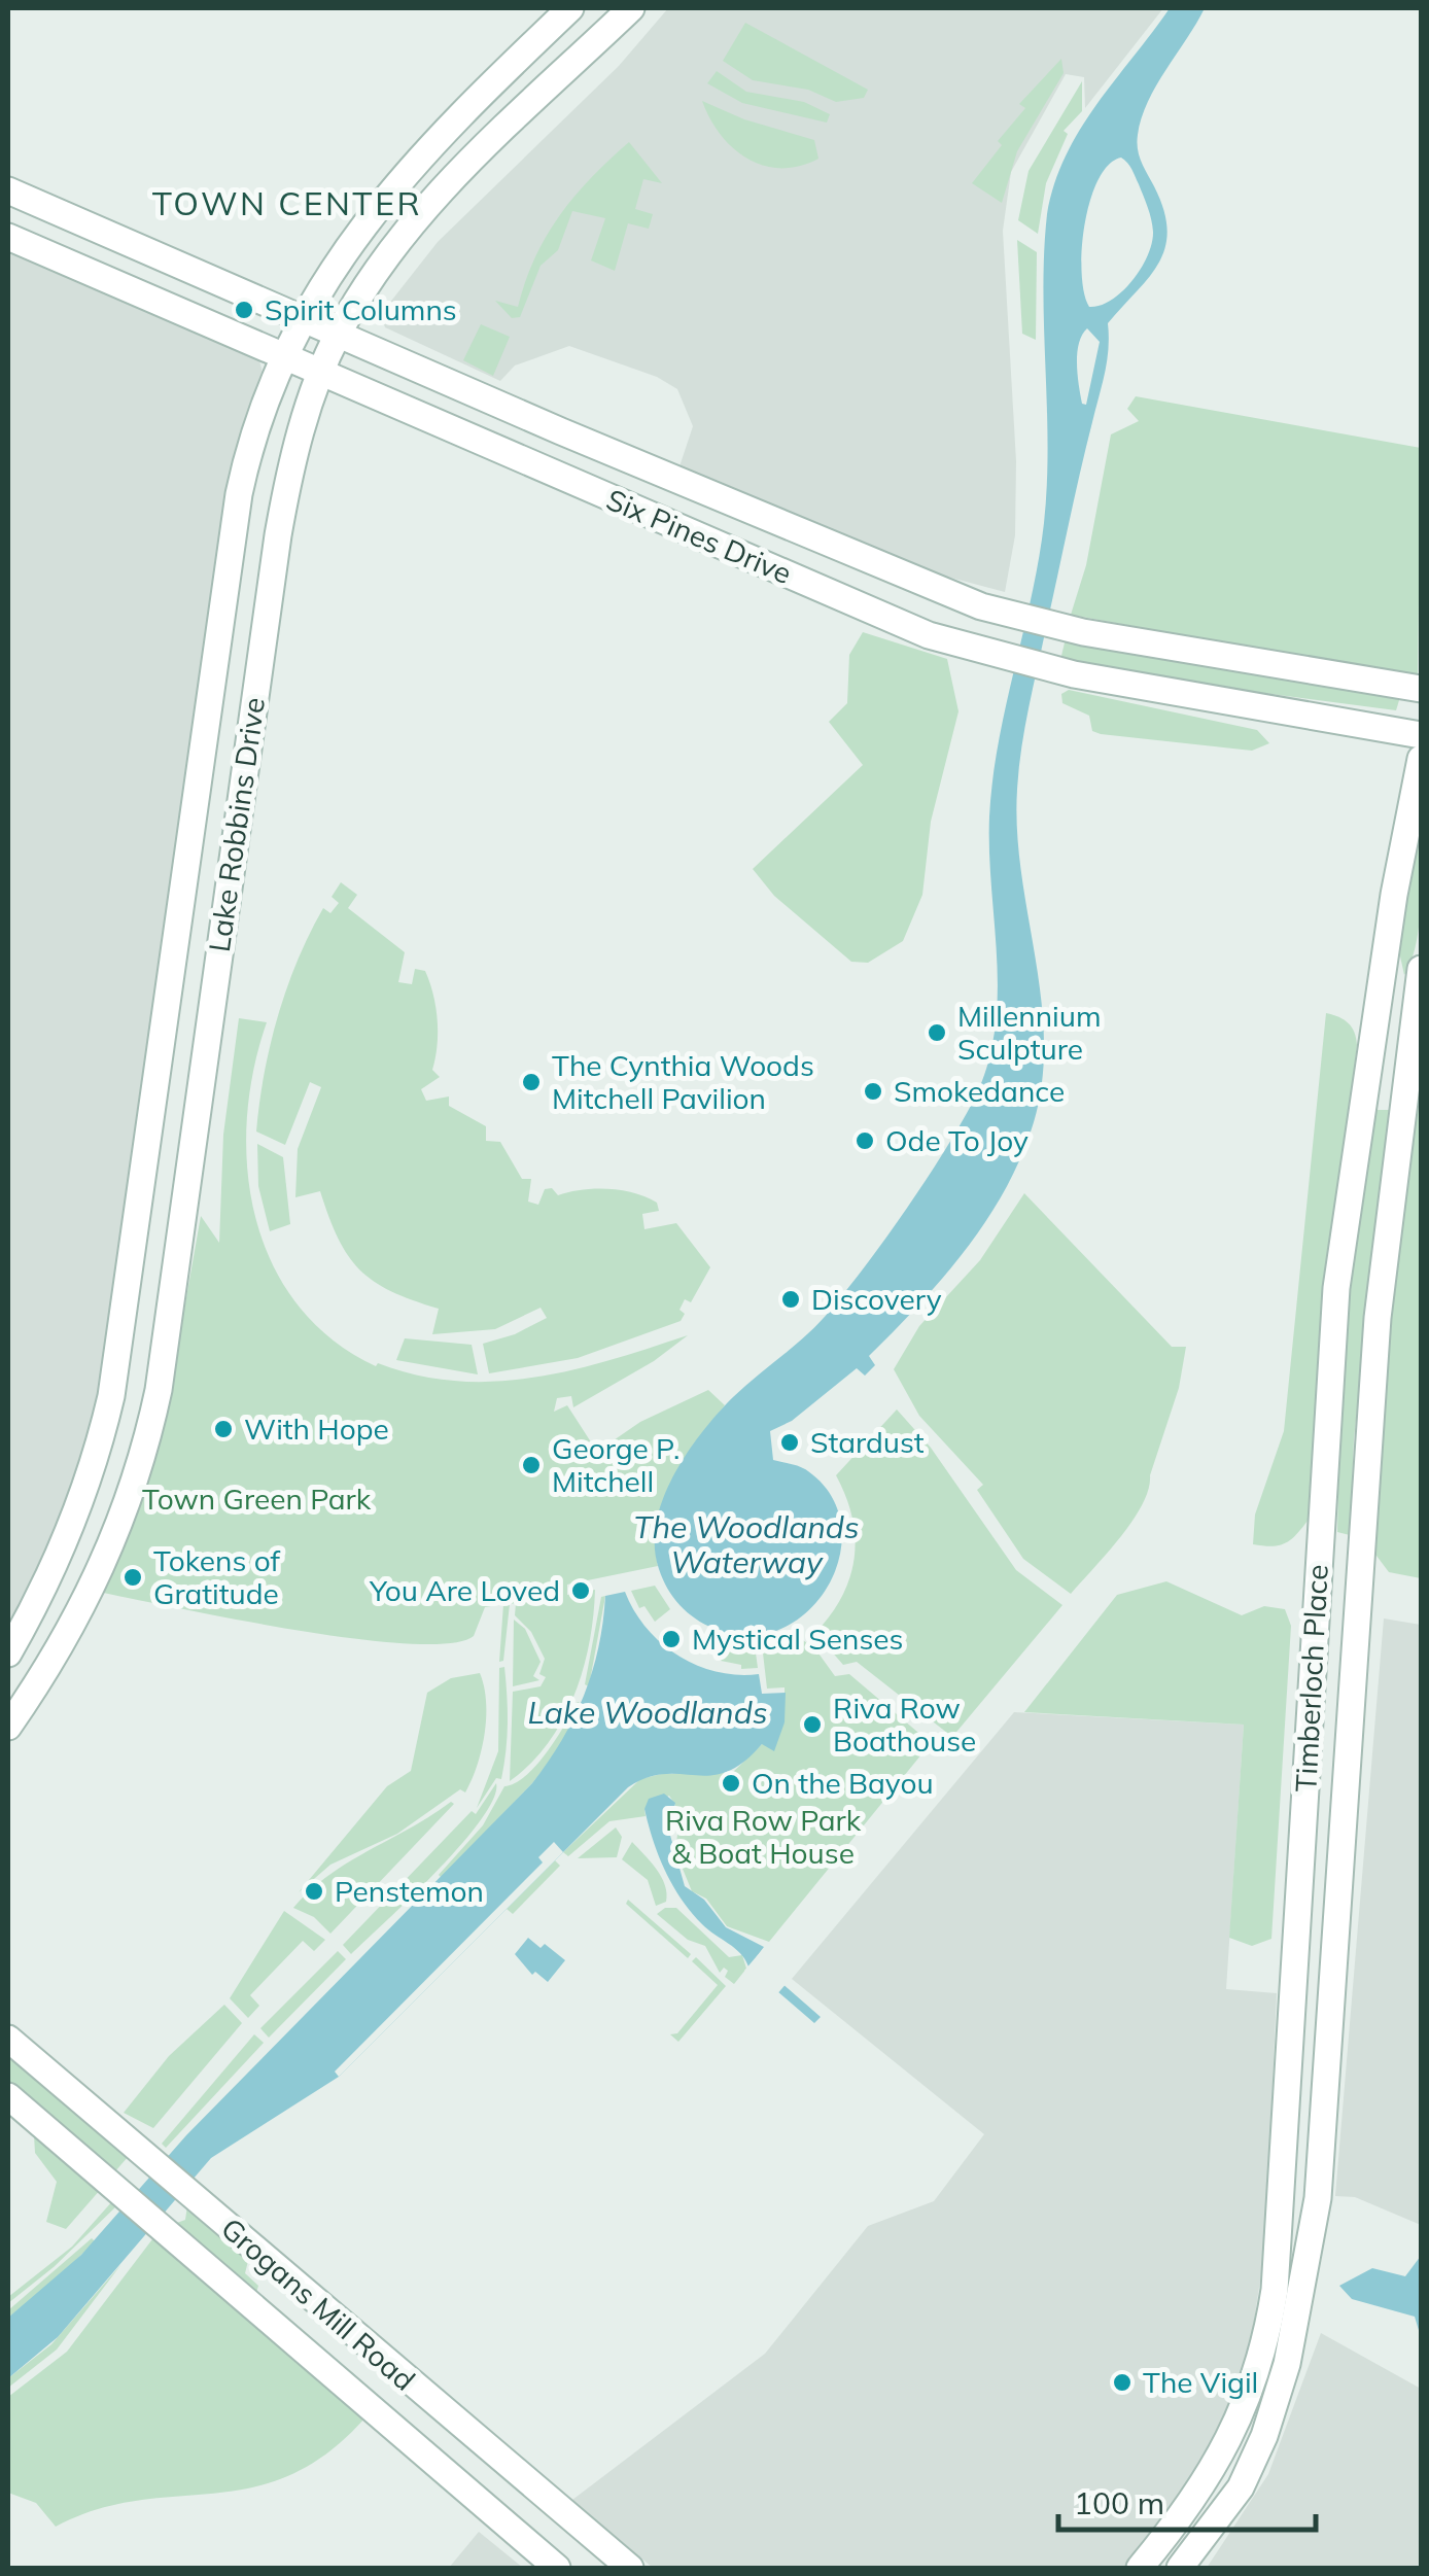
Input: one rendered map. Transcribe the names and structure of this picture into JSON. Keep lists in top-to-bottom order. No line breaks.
{"streets":{"street":["Six Pines Drive","Lake Robbins Drive","Timberloch Place","Grogans Mill Road"]},"crossings":[["Six Pines Drive","Lake Robbins Drive"]],"districts":["TOWN CENTER"],"water":["The Woodlands Waterway","Lake Woodlands"],"parks":["Town Green Park","Riva Row Park & Boat House"],"places":["Spirit Columns","Millennium Sculpture","The Cynthia Woods Mitchell Pavilion","Smokedance","Ode To Joy","Discovery","With Hope","Stardust","George P. Mitchell","Tokens of Gratitude","You Are Loved","Mystical Senses","Riva Row Boathouse","On the Bayou","Penstemon","The Vigil"],"scale_bar":"100 m"}
